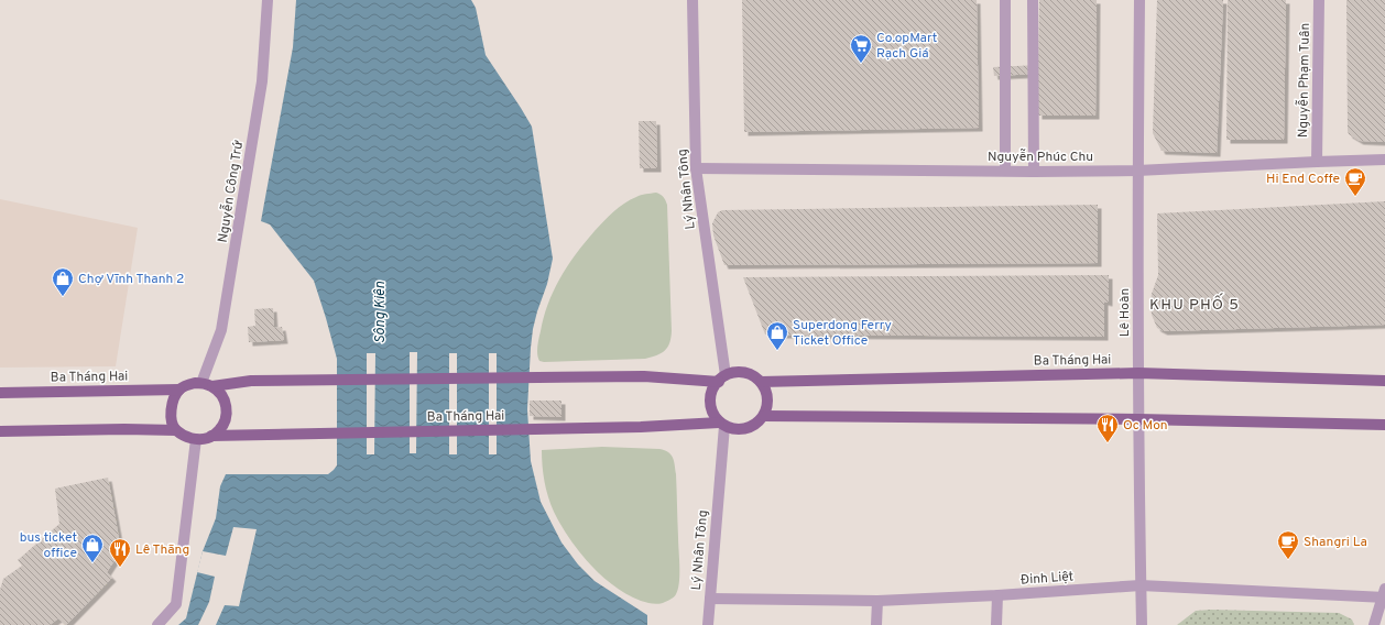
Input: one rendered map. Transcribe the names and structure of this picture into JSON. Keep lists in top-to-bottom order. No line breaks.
{"streets":{"main road":["Ba Tháng Hai"],"street":["Nguyễn Phạm Tuân","Nguyễn Phúc Chu","Lý Nhân Tông","Nguyễn Công Trứ","Lê Hoàn","Đinh Liệt"]},"crossings":[["Nguyễn Phạm Tuân","Nguyễn Phúc Chu"],["Nguyễn Phúc Chu","Lý Nhân Tông"],["Nguyễn Phúc Chu","Lê Hoàn"],["Lý Nhân Tông","Ba Tháng Hai"],["Lý Nhân Tông","Đinh Liệt"],["Nguyễn Công Trứ","Ba Tháng Hai"],["Lê Hoàn","Ba Tháng Hai"],["Lê Hoàn","Đinh Liệt"]],"districts":["KHU PHỐ 5"],"water":["Sông Kiên"],"places":{"supermarket":["Co.opMart Rạch Giá"],"cafe":["Hi End Coffe","Shangri La"],"shop":["Chợ Vĩnh Thanh 2","Superdong Ferry Ticket Office","bus ticket office"],"restaurant":["Oc Mon","Lê Thāng"]}}
